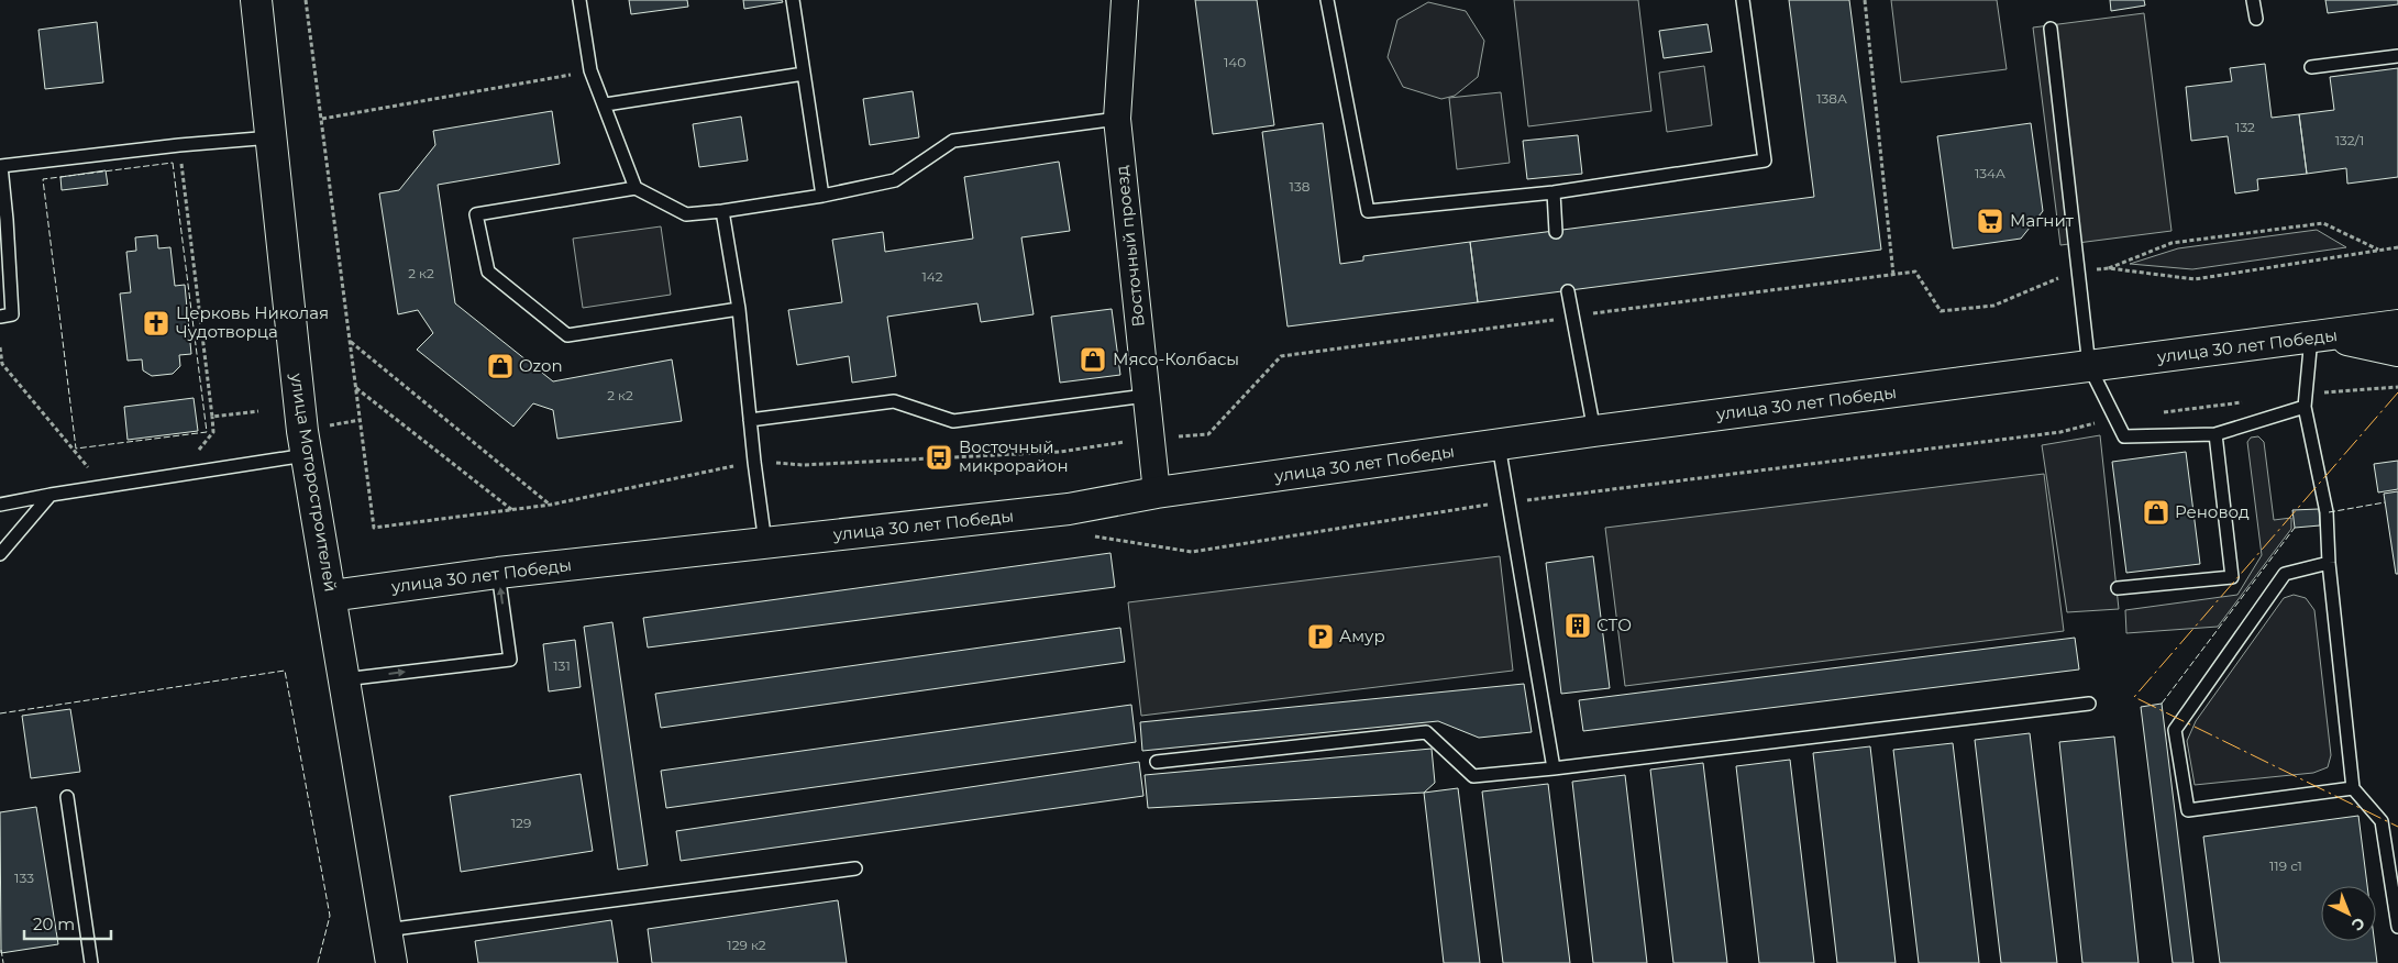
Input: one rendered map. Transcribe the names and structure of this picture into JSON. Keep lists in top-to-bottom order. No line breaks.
{"streets":{"street":["Восточный проезд","улица 30 лет Победы","улица Моторостроителей"]},"crossings":[["Восточный проезд","улица 30 лет Победы"],["улица 30 лет Победы","улица Моторостроителей"]],"places":{"supermarket":["Магнит"],"church":["Церковь Николая Чудотворца"],"shop":["Мясо-Колбасы","Ozon","Реновод"],"bus stop":["Восточный микрорайон"],"building":["СТО"],"parking":["Амур"]},"house_numbers":["140","138А","132","132/1","134А","138","2 к2","142","2 к2","131","129","119 с1","133","129 к2"],"scale_bar":"20 m","north":"bottom right"}
